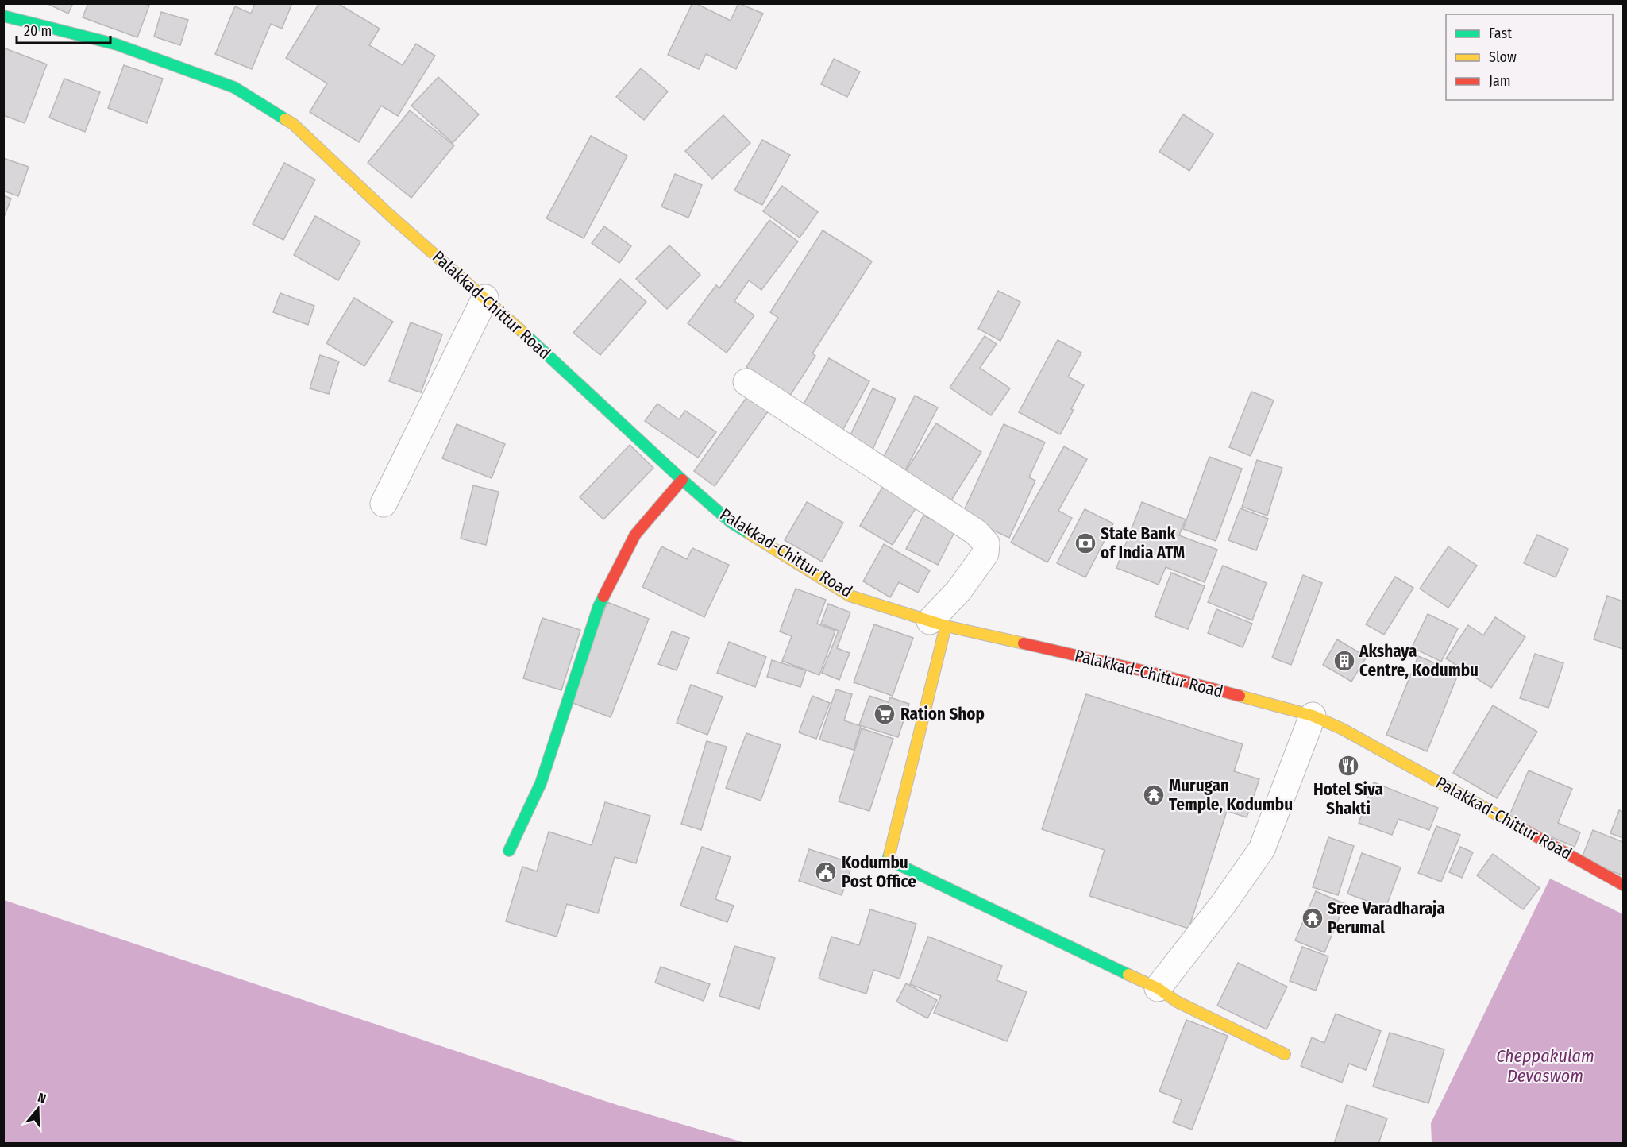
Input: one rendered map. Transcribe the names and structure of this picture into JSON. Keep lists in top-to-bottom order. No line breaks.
{"streets":{"main road":["Palakkad-Chittur Road"]},"water":["Cheppakulam Devaswom"],"places":{"bank":["State Bank of India ATM"],"building":["Akshaya Centre, Kodumbu"],"supermarket":["Ration Shop"],"restaurant":["Hotel Siva Shakti"],"temple":["Murugan Temple, Kodumbu","Sree Varadharaja Perumal"],"public building":["Kodumbu Post Office"]},"legend":["Fast","Slow","Jam"],"scale_bar":"20 m","north":"top"}
